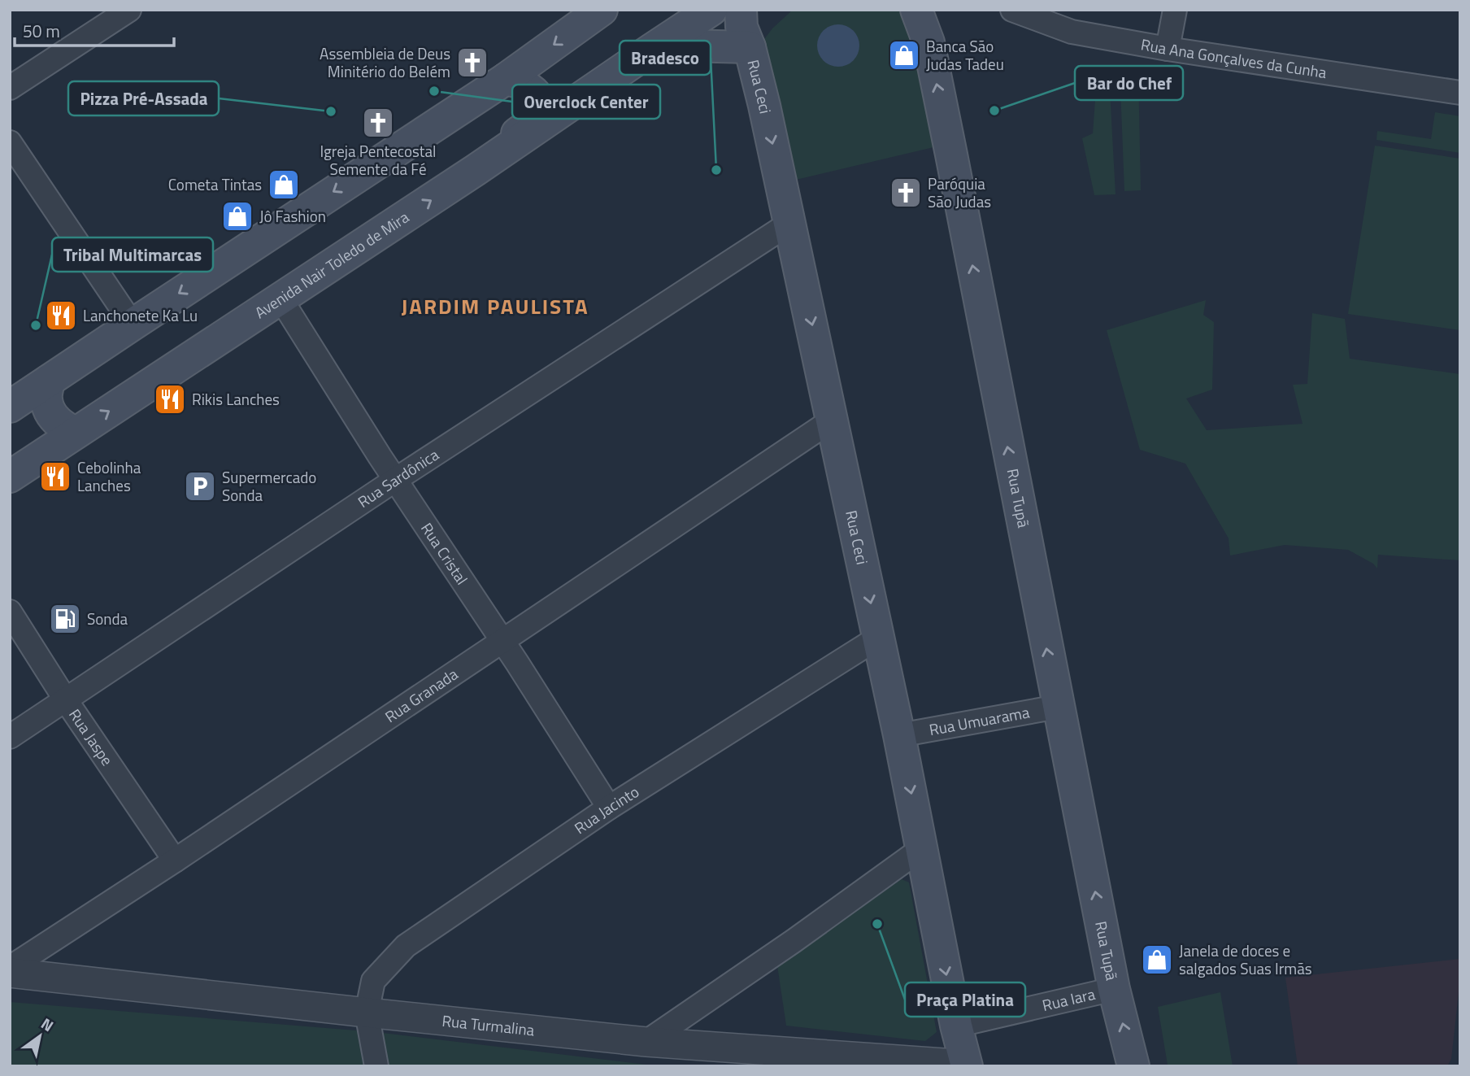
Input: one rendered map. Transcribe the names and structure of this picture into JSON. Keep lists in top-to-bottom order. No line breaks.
{"streets":{"main road":["Rua Ceci","Avenida Nair Toledo de Mira","Rua Tupã"],"street":["Rua Ana Gonçalves da Cunha","Rua Sardônica","Rua Cristal","Rua Granada","Rua Umuarama","Rua Jaspe","Rua Jacinto","Rua Iara","Rua Turmalina"]},"crossings":[["Rua Ceci","Rua Sardônica"],["Rua Ceci","Rua Granada"],["Rua Ceci","Rua Umuarama"],["Rua Ceci","Rua Jacinto"],["Rua Ceci","Rua Iara"],["Rua Ceci","Rua Turmalina"],["Avenida Nair Toledo de Mira","Rua Cristal"],["Rua Sardônica","Rua Cristal"],["Rua Sardônica","Rua Jaspe"],["Rua Tupã","Rua Umuarama"],["Rua Tupã","Rua Iara"],["Rua Cristal","Rua Granada"],["Rua Cristal","Rua Jacinto"],["Rua Granada","Rua Jaspe"],["Rua Granada","Rua Turmalina"],["Rua Jacinto","Rua Turmalina"]],"one_way":["Rua Ceci","Rua Tupã"],"districts":["JARDIM PAULISTA"],"places":{"shop":["Banca São Judas Tadeu","Cometa Tintas","Jô Fashion","Janela de doces e salgados Suas Irmãs"],"church":["Assembleia de Deus Minitério do Belém","Igreja Pentecostal Semente da Fé","Paróquia São Judas"],"other":["Overclock Center","Bar do Chef","Pizza Pré-Assada","Bradesco","Tribal Multimarcas","Praça Platina"],"restaurant":["Lanchonete Ka Lu","Rikis Lanches","Cebolinha Lanches"],"parking":["Supermercado Sonda"],"fuel station":["Sonda"]},"scale_bar":"50 m","north":"top right"}
